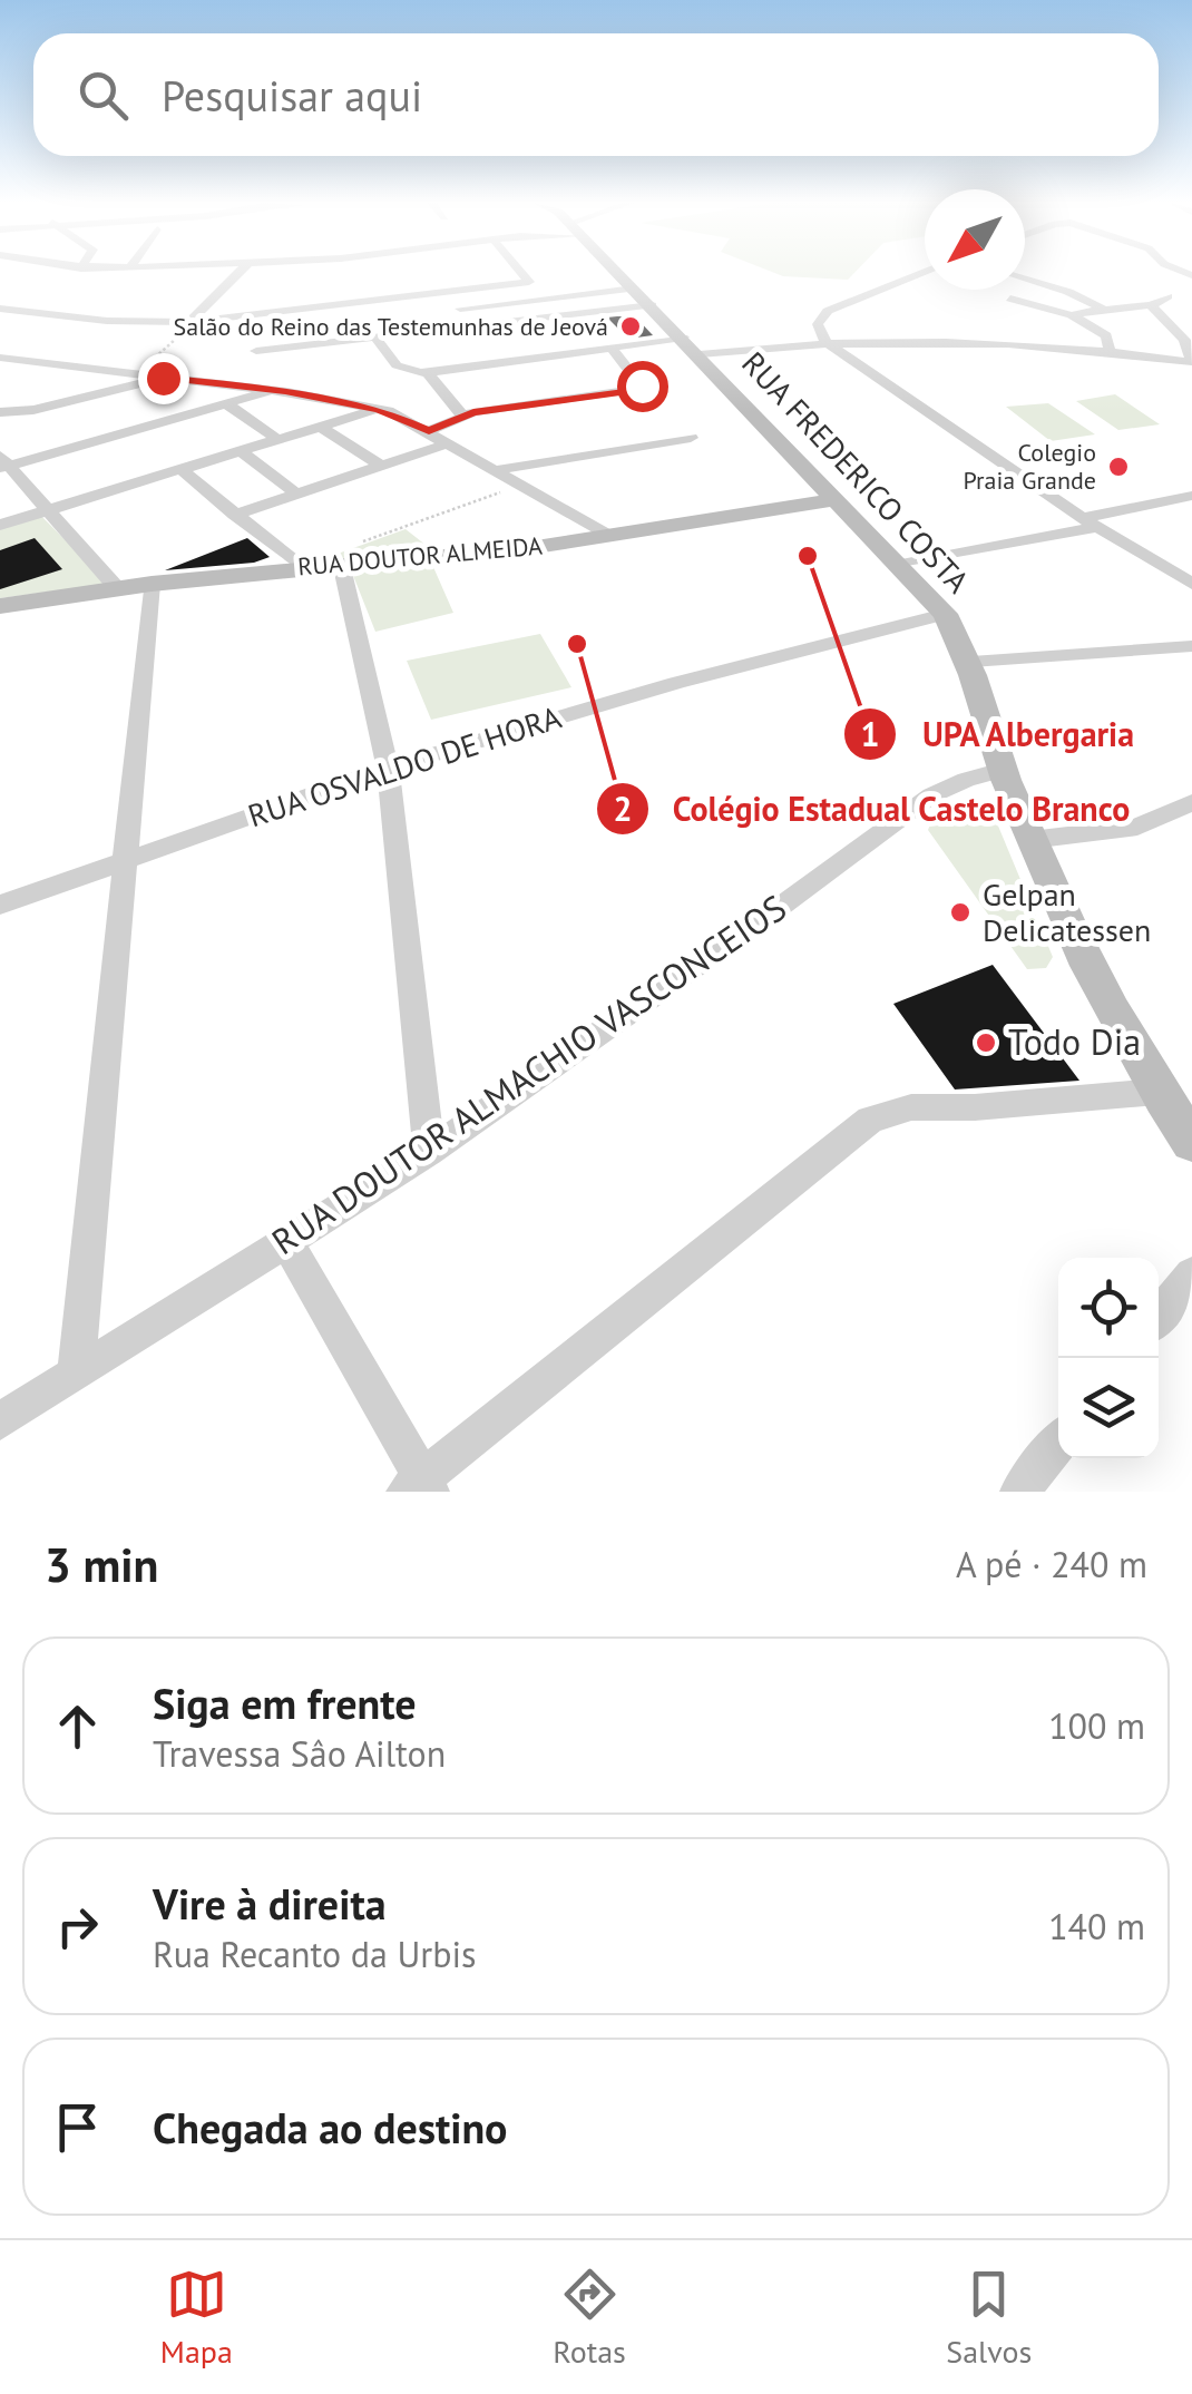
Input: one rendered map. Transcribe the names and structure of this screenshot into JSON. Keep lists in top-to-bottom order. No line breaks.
{"streets":{"main road":["RUA FREDERICO COSTA","RUA DOUTOR ALMEIDA"],"street":["RUA OSVALDO DE HORA","RUA DOUTOR ALMACHIO VASCONCEIOS"]},"crossings":[["RUA FREDERICO COSTA","RUA DOUTOR ALMEIDA"],["RUA FREDERICO COSTA","RUA OSVALDO DE HORA"],["RUA FREDERICO COSTA","RUA DOUTOR ALMACHIO VASCONCEIOS"]],"places":["Salão do Reino das Testemunhas de Jeová","Colegio Praia Grande","UPA Albergaria","Colégio Estadual Castelo Branco","Gelpan Delicatessen","Todo Dia"],"north":"bottom left","page":{"search":"Pesquisar aqui","heading":["3 min","A pé · 240 m"],"list":[["Siga em frente","Travessa Sâo Ailton","100 m"],["Vire à direita","Rua Recanto da Urbis","140 m"],"Chegada ao destino"],"nav":["Mapa","Rotas","Salvos"]}}
